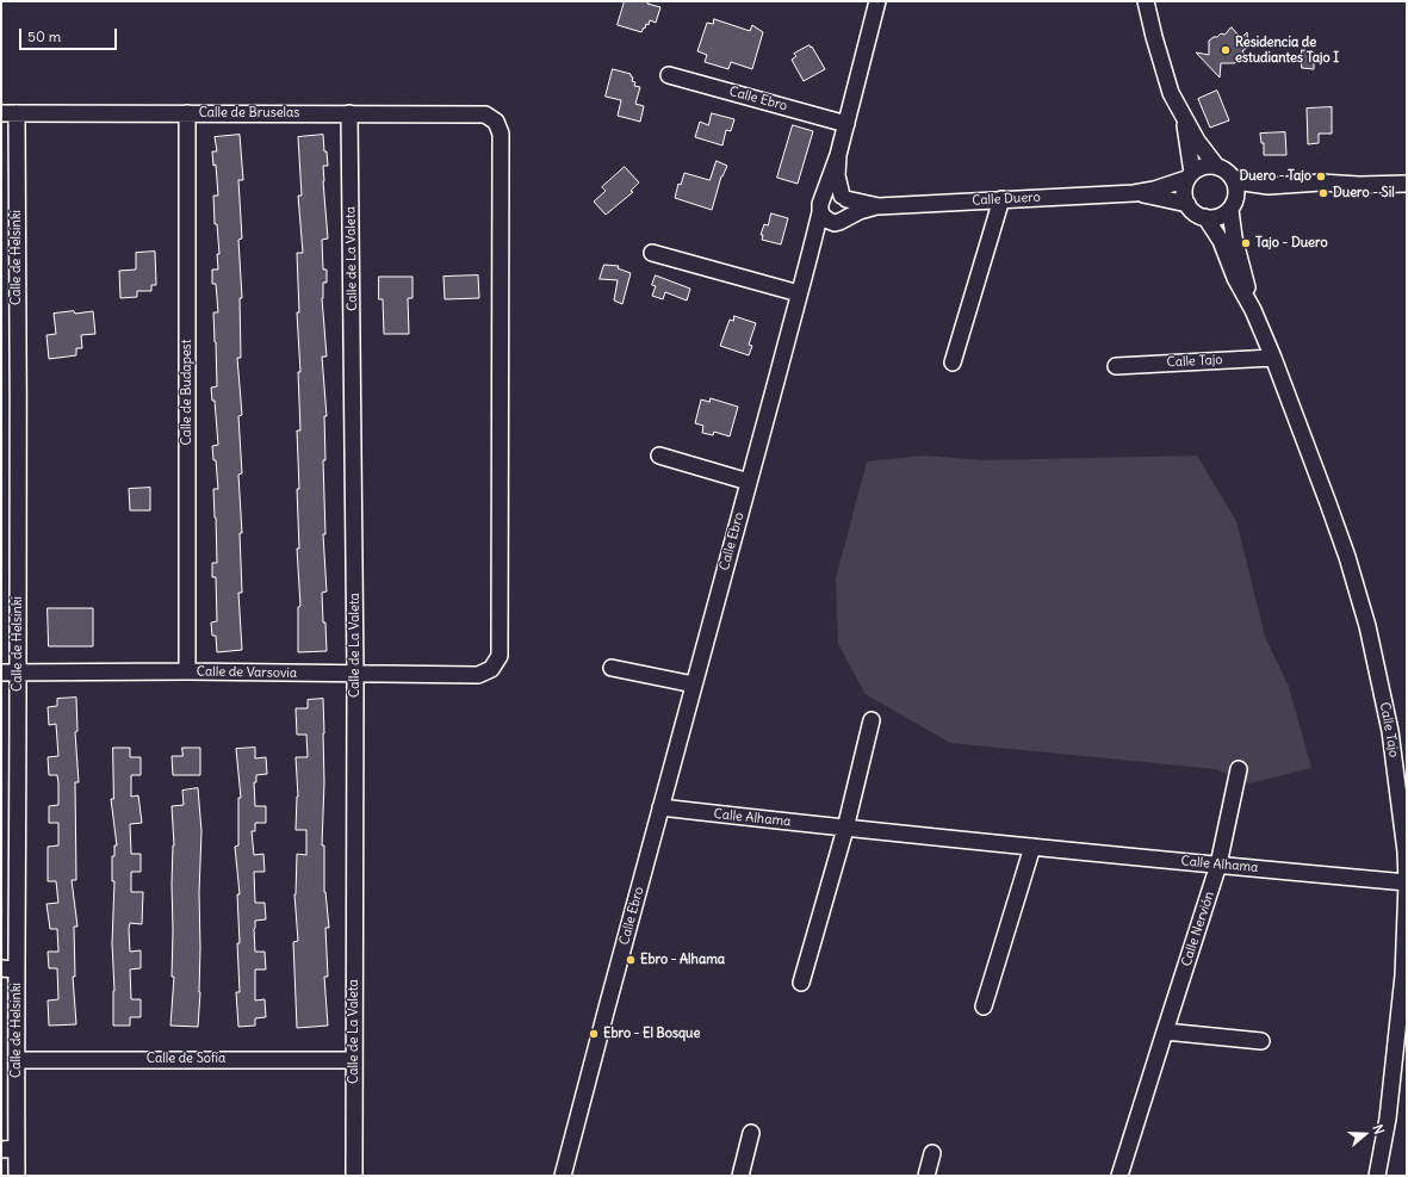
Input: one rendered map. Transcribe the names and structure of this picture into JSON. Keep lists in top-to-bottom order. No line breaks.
{"streets":{"street":["Calle Ebro","Calle de Bruselas","Calle Duero","Calle de Helsinki","Calle de La Valeta","Calle Tajo","Calle de Budapest","Calle de Varsovia","Calle Alhama","Calle Nervión","Calle de Sofía"]},"crossings":[["Calle Ebro","Calle Duero"],["Calle Ebro","Calle Alhama"],["Calle de Bruselas","Calle de Helsinki"],["Calle de Bruselas","Calle de La Valeta"],["Calle de Bruselas","Calle de Budapest"],["Calle de Bruselas","Calle de Varsovia"],["Calle Duero","Calle Tajo"],["Calle de Helsinki","Calle de Varsovia"],["Calle de Helsinki","Calle de Sofía"],["Calle de La Valeta","Calle de Varsovia"],["Calle de La Valeta","Calle de Sofía"],["Calle Tajo","Calle Alhama"],["Calle de Budapest","Calle de Varsovia"],["Calle Alhama","Calle Nervión"]],"places":["Residencia de estudiantes Tajo I","Duero - Tajo","Duero - Sil","Tajo - Duero","Ebro - Alhama","Ebro - El Bosque"],"scale_bar":"50 m","north":"right"}
